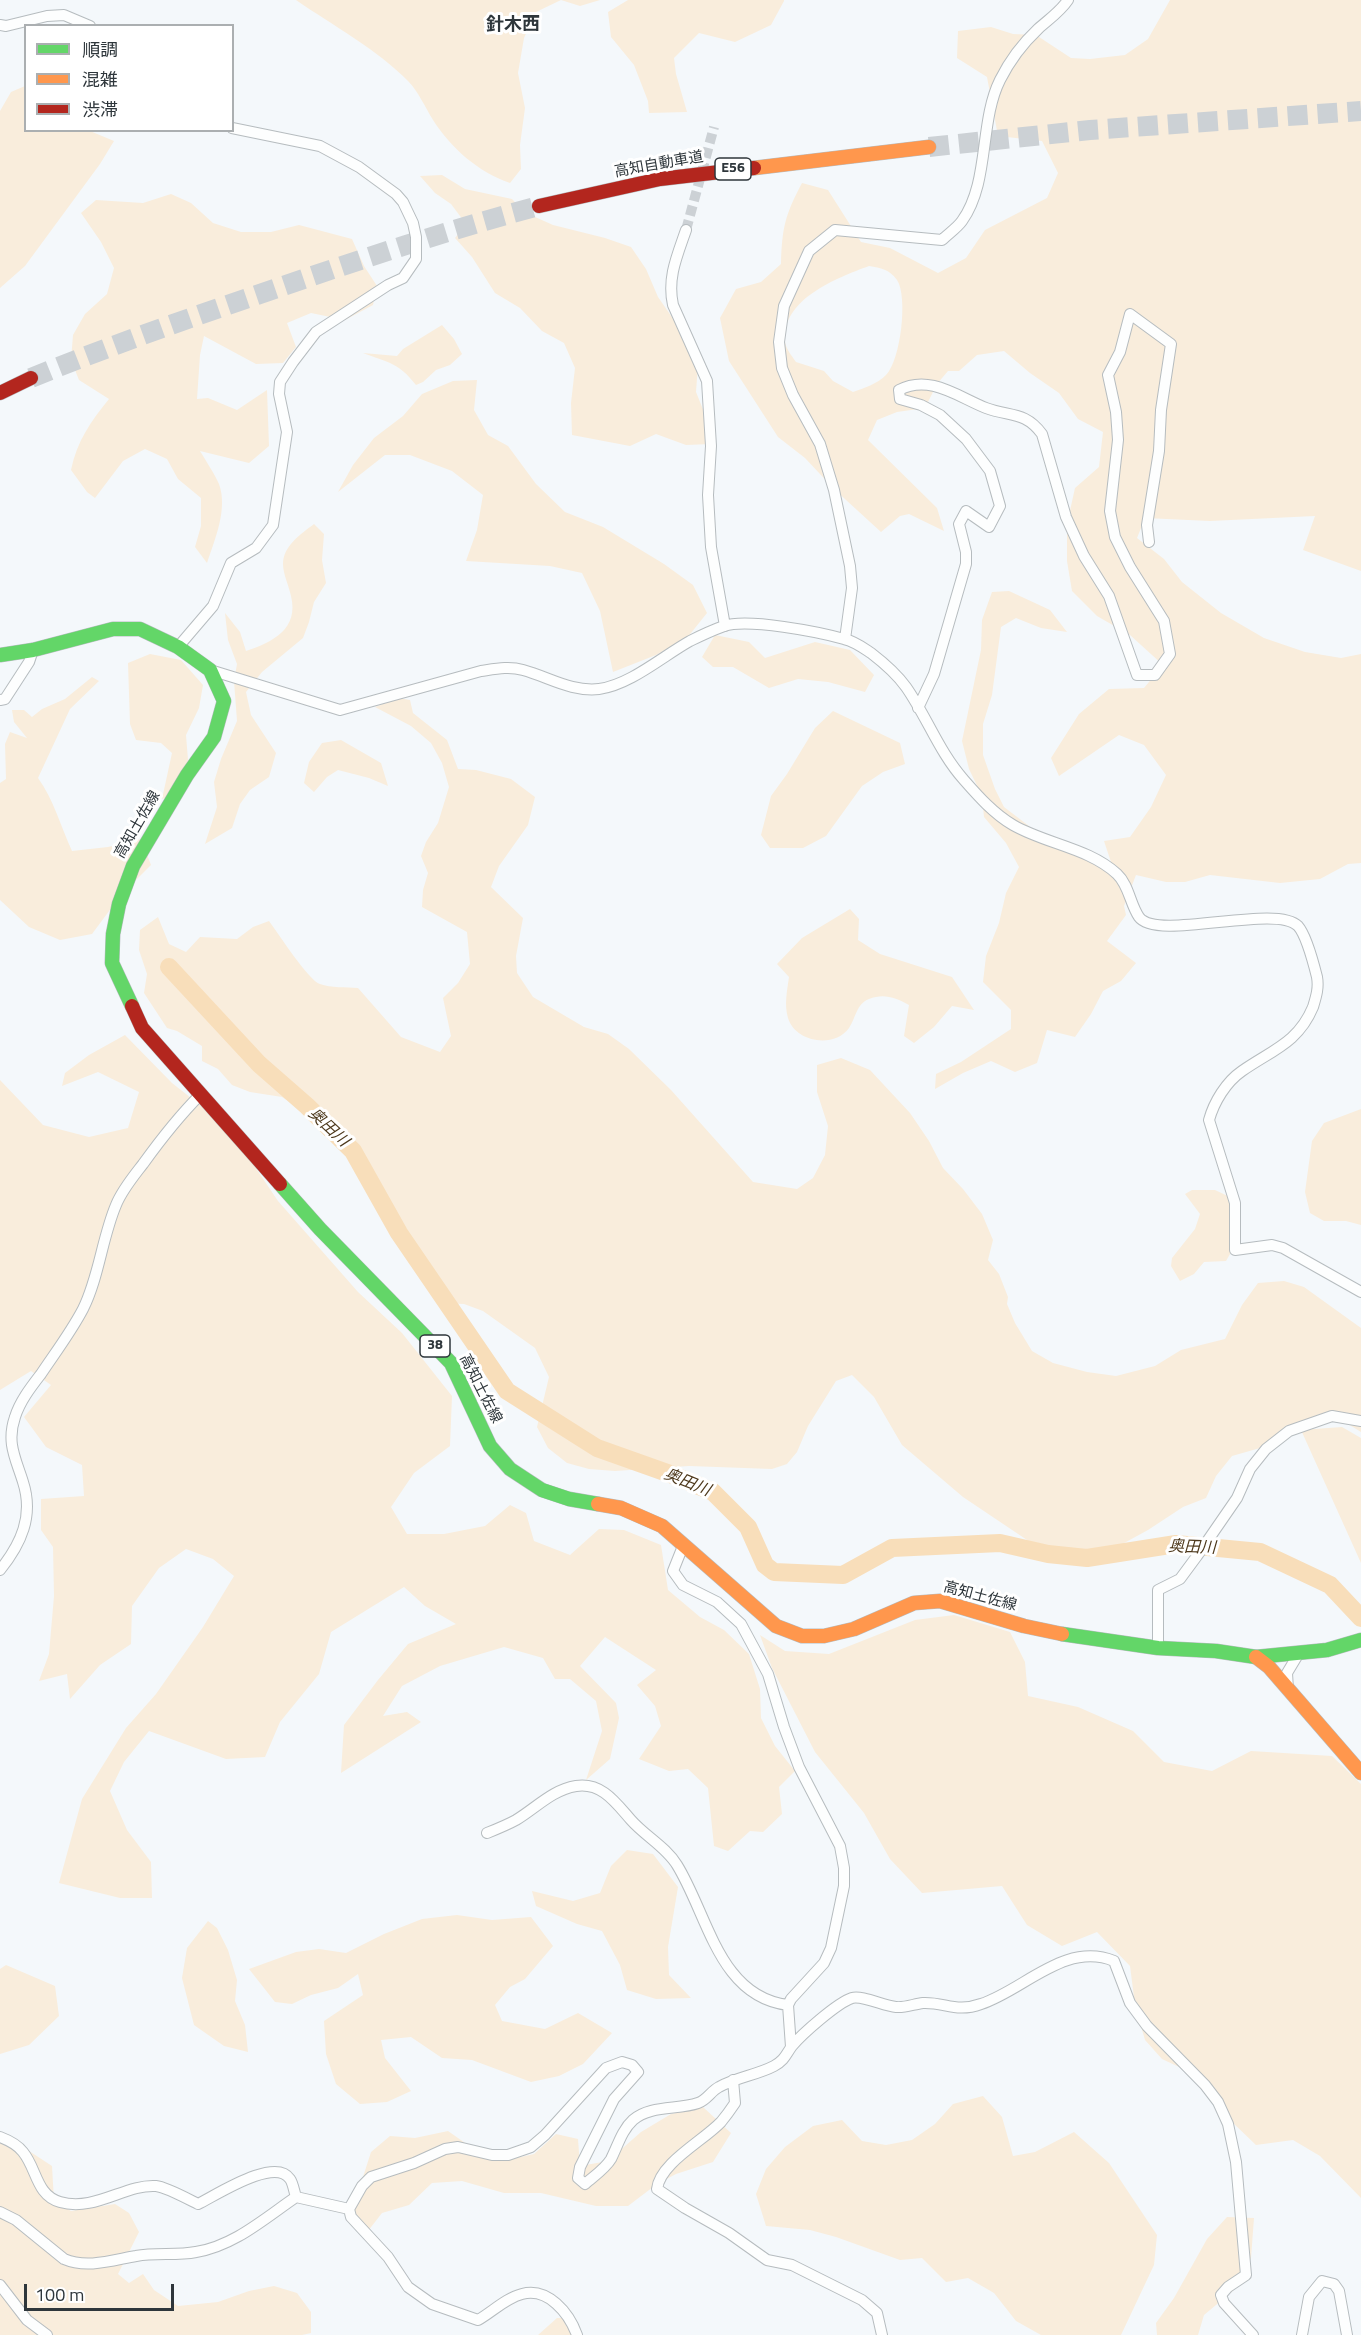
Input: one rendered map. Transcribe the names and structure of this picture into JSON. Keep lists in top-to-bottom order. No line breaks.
{"streets":{"main road":["高知自動車道","E56","高知土佐線","38"]},"districts":["針木西"],"water":["奥田川"],"legend":["順調","混雑","渋滞"],"scale_bar":"100 m"}
